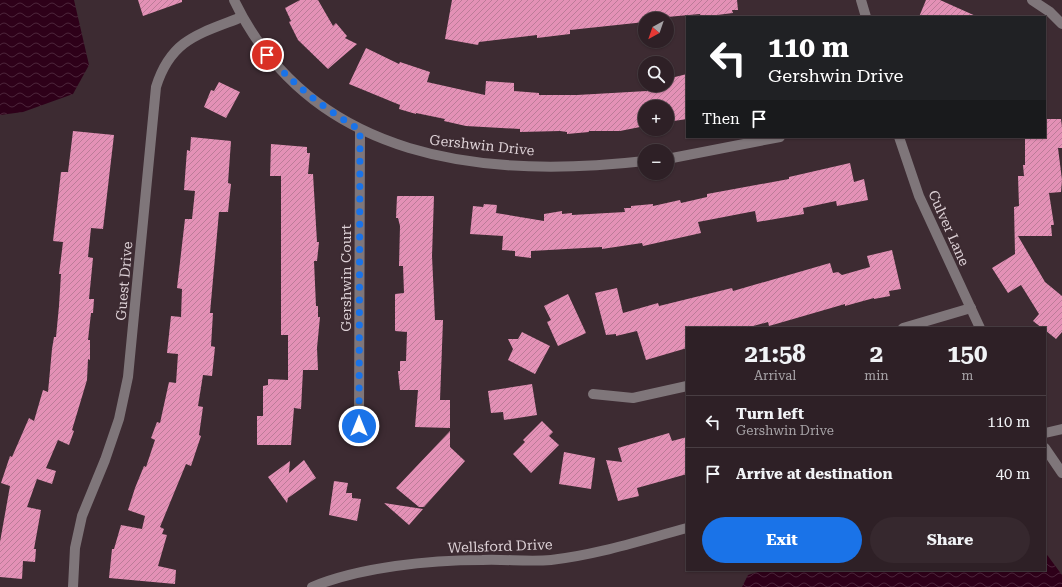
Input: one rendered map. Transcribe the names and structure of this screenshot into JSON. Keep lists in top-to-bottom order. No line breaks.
{"streets":{"street":["Gershwin Drive","Culver Lane","Gershwin Court","Guest Drive","Wellsford Drive"]},"crossings":[["Gershwin Drive","Gershwin Court"],["Gershwin Drive","Guest Drive"]],"north":"bottom left","page":{"map_buttons":["+","−"],"turn":["110 m","Gershwin Drive"],"then":"Then","eta":["21:58","Arrival","2","min","150","m"],"list":[{"name":"Turn left","note":"Gershwin Drive","value":"110 m"},{"name":"Arrive at destination","value":"40 m"}],"buttons":["Exit","Share"]}}
